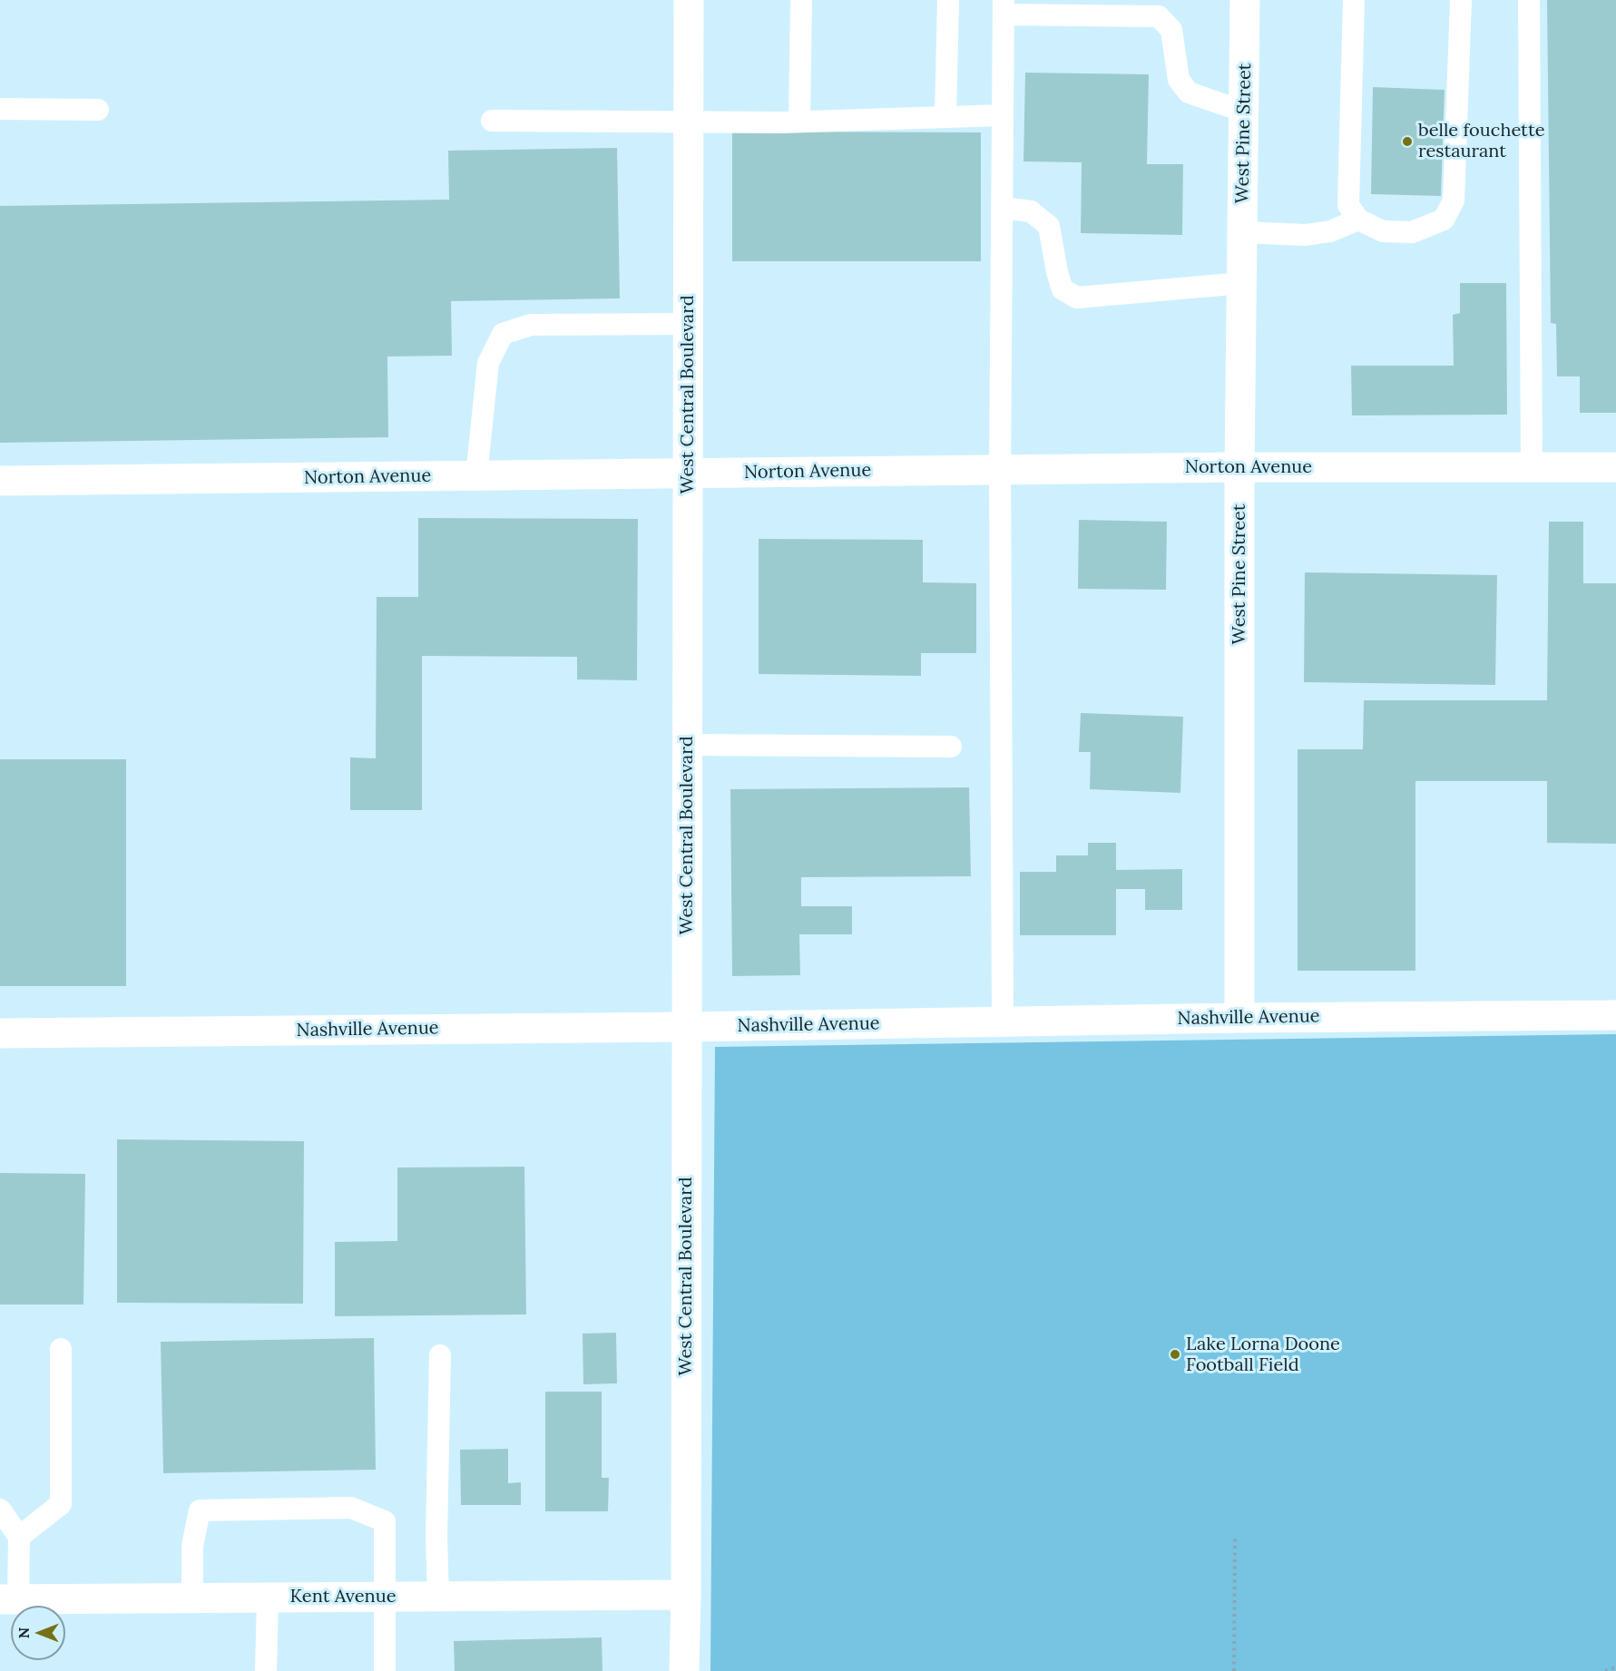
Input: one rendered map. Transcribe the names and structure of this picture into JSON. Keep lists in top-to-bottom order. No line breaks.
{"streets":{"street":["West Pine Street","West Central Boulevard","Norton Avenue","Nashville Avenue","Kent Avenue"]},"crossings":[["West Pine Street","Norton Avenue"],["West Pine Street","Nashville Avenue"],["West Central Boulevard","Norton Avenue"],["West Central Boulevard","Nashville Avenue"],["West Central Boulevard","Kent Avenue"]],"places":["belle fouchette restaurant","Lake Lorna Doone Football Field"],"north":"left"}
